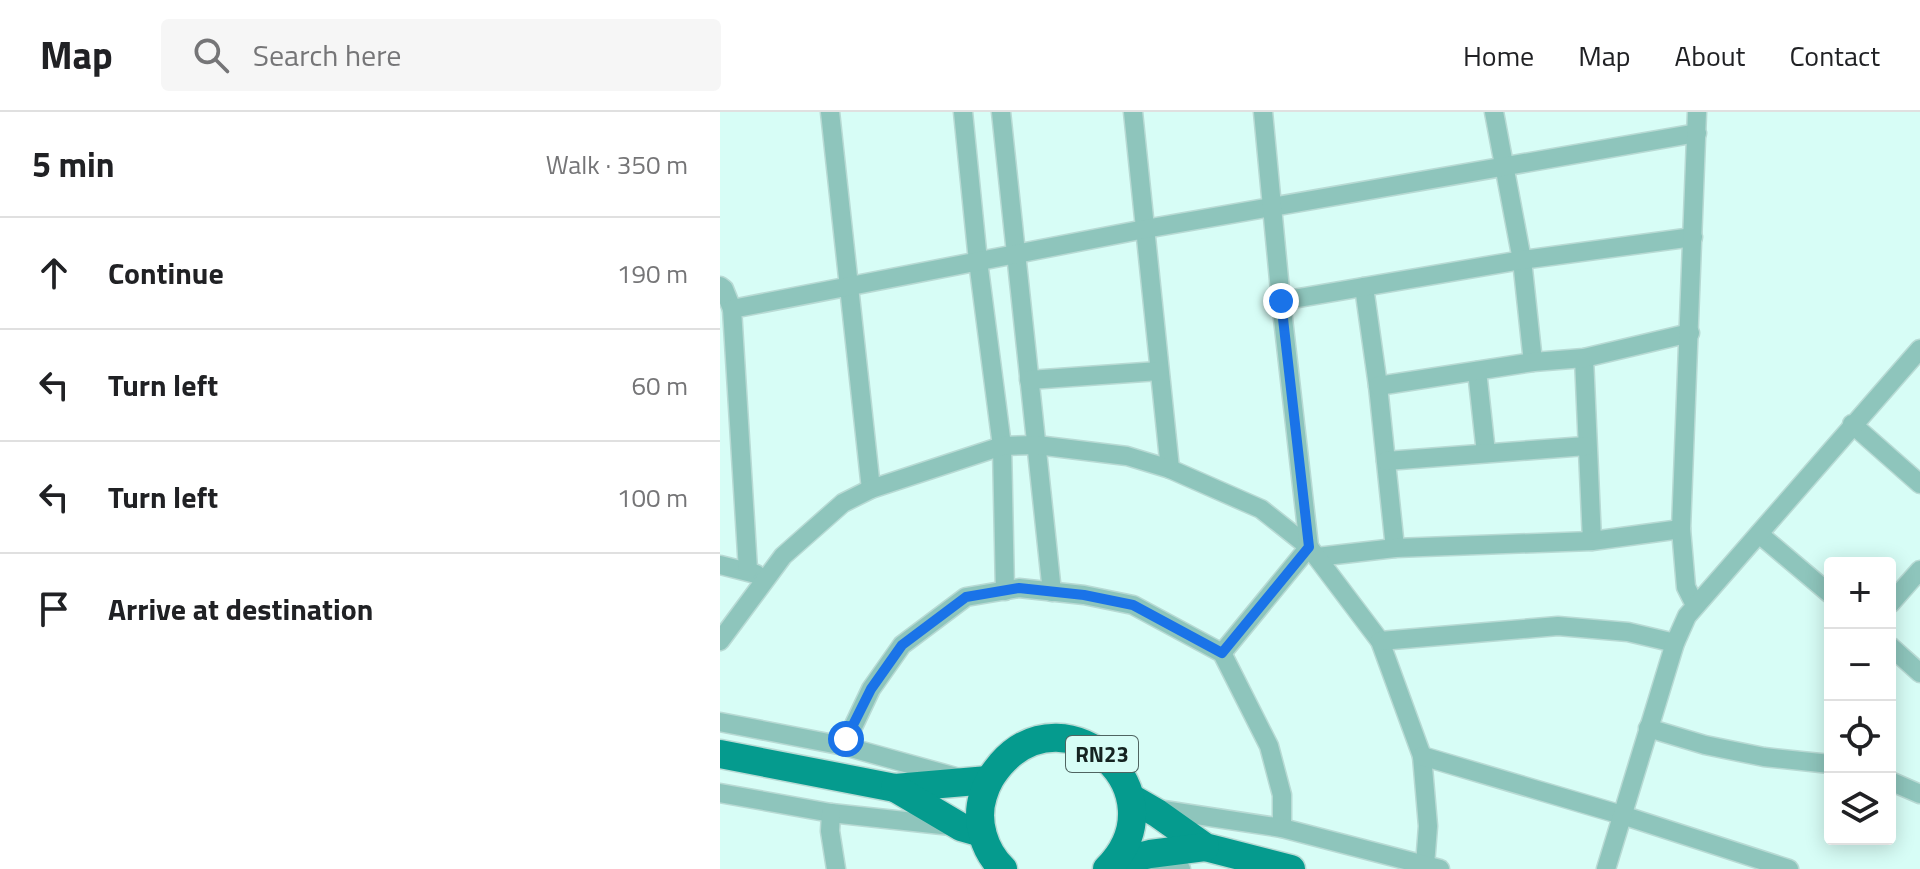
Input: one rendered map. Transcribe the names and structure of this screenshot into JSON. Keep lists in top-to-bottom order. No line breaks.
{"streets":{"main road":["RN23"]},"page":{"header":"Map","search":"Search here","nav":["Home","Map","About","Contact"],"heading":["5 min","Walk · 350 m"],"list":[["Continue","190 m"],["Turn left","60 m"],["Turn left","100 m"],"Arrive at destination"],"map_buttons":["+","−"]}}
